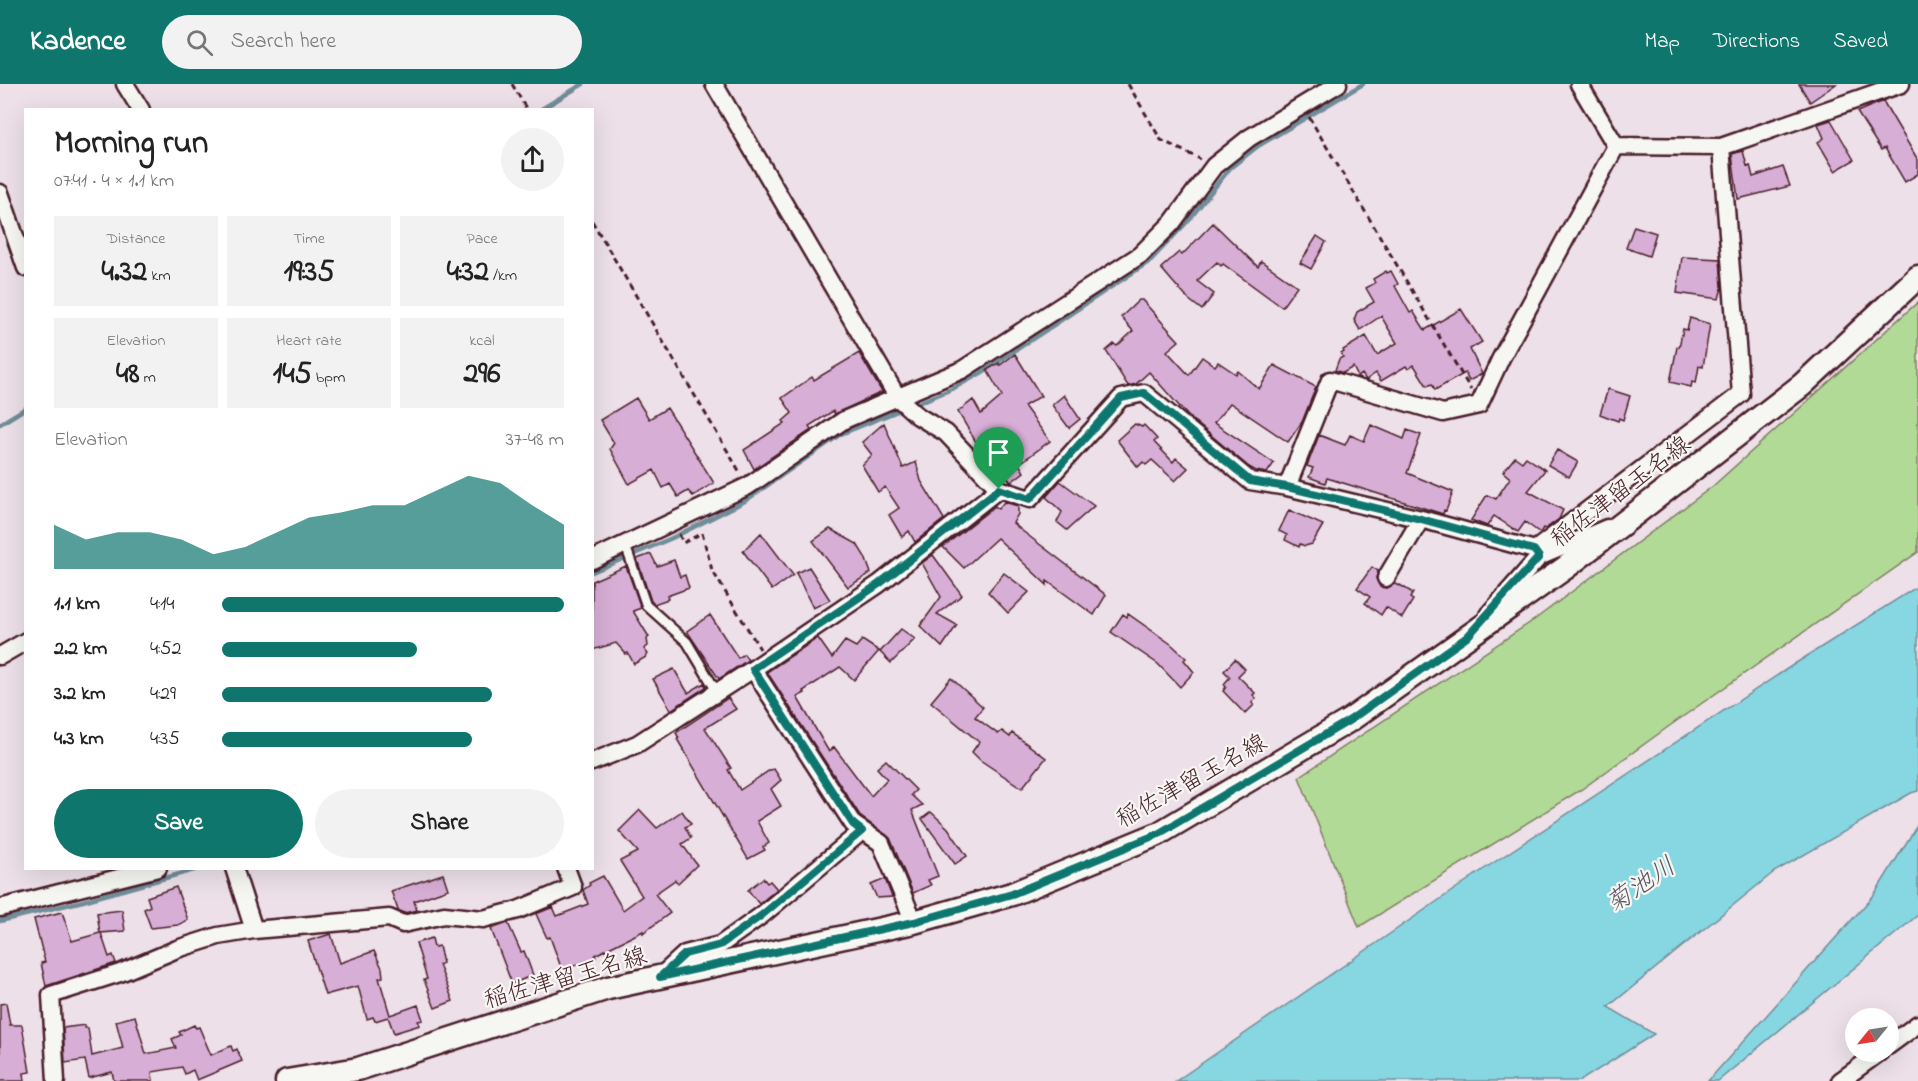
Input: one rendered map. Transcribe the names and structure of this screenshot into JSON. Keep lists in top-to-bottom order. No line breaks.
{"streets":{"main road":["稲佐津留玉名線"]},"water":["菊池川"],"north":"bottom left","page":{"header":"Kadence","search":"Search here","nav":["Map","Directions","Saved"],"heading":["Morning run","07:41 · 4 × 1.1 km"],"stats":[["Distance","4.32 km"],["Time","19:35"],["Pace","4:32 /km"],["Elevation","48 m"],["Heart rate","145 bpm"],["kcal","296"]],"chart":["Elevation","37–48 m"],"list":[{"name":"1.1 km","note":"4:14"},{"name":"2.2 km","note":"4:52"},{"name":"3.2 km","note":"4:29"},{"name":"4.3 km","note":"4:35"}],"buttons":["Save","Share"]}}
